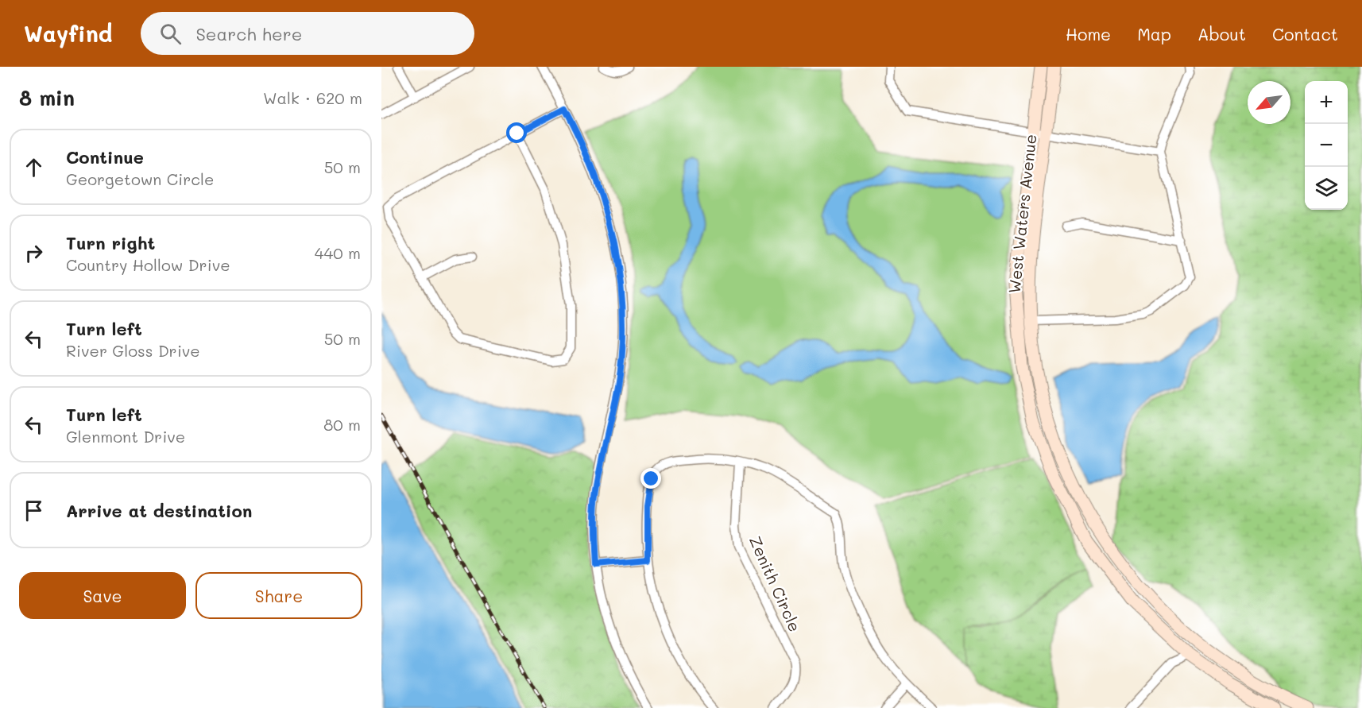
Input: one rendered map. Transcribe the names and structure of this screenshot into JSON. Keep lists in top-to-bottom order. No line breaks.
{"streets":{"street":["West Waters Avenue","Zenith Circle"]},"north":"bottom left","page":{"header":"Wayfind","search":"Search here","nav":["Home","Map","About","Contact"],"heading":["8 min","Walk · 620 m"],"map_buttons":["+","−"],"list":[["Continue","Georgetown Circle","50 m"],["Turn right","Country Hollow Drive","440 m"],["Turn left","River Gloss Drive","50 m"],["Turn left","Glenmont Drive","80 m"],"Arrive at destination"],"buttons":["Save","Share"]}}
